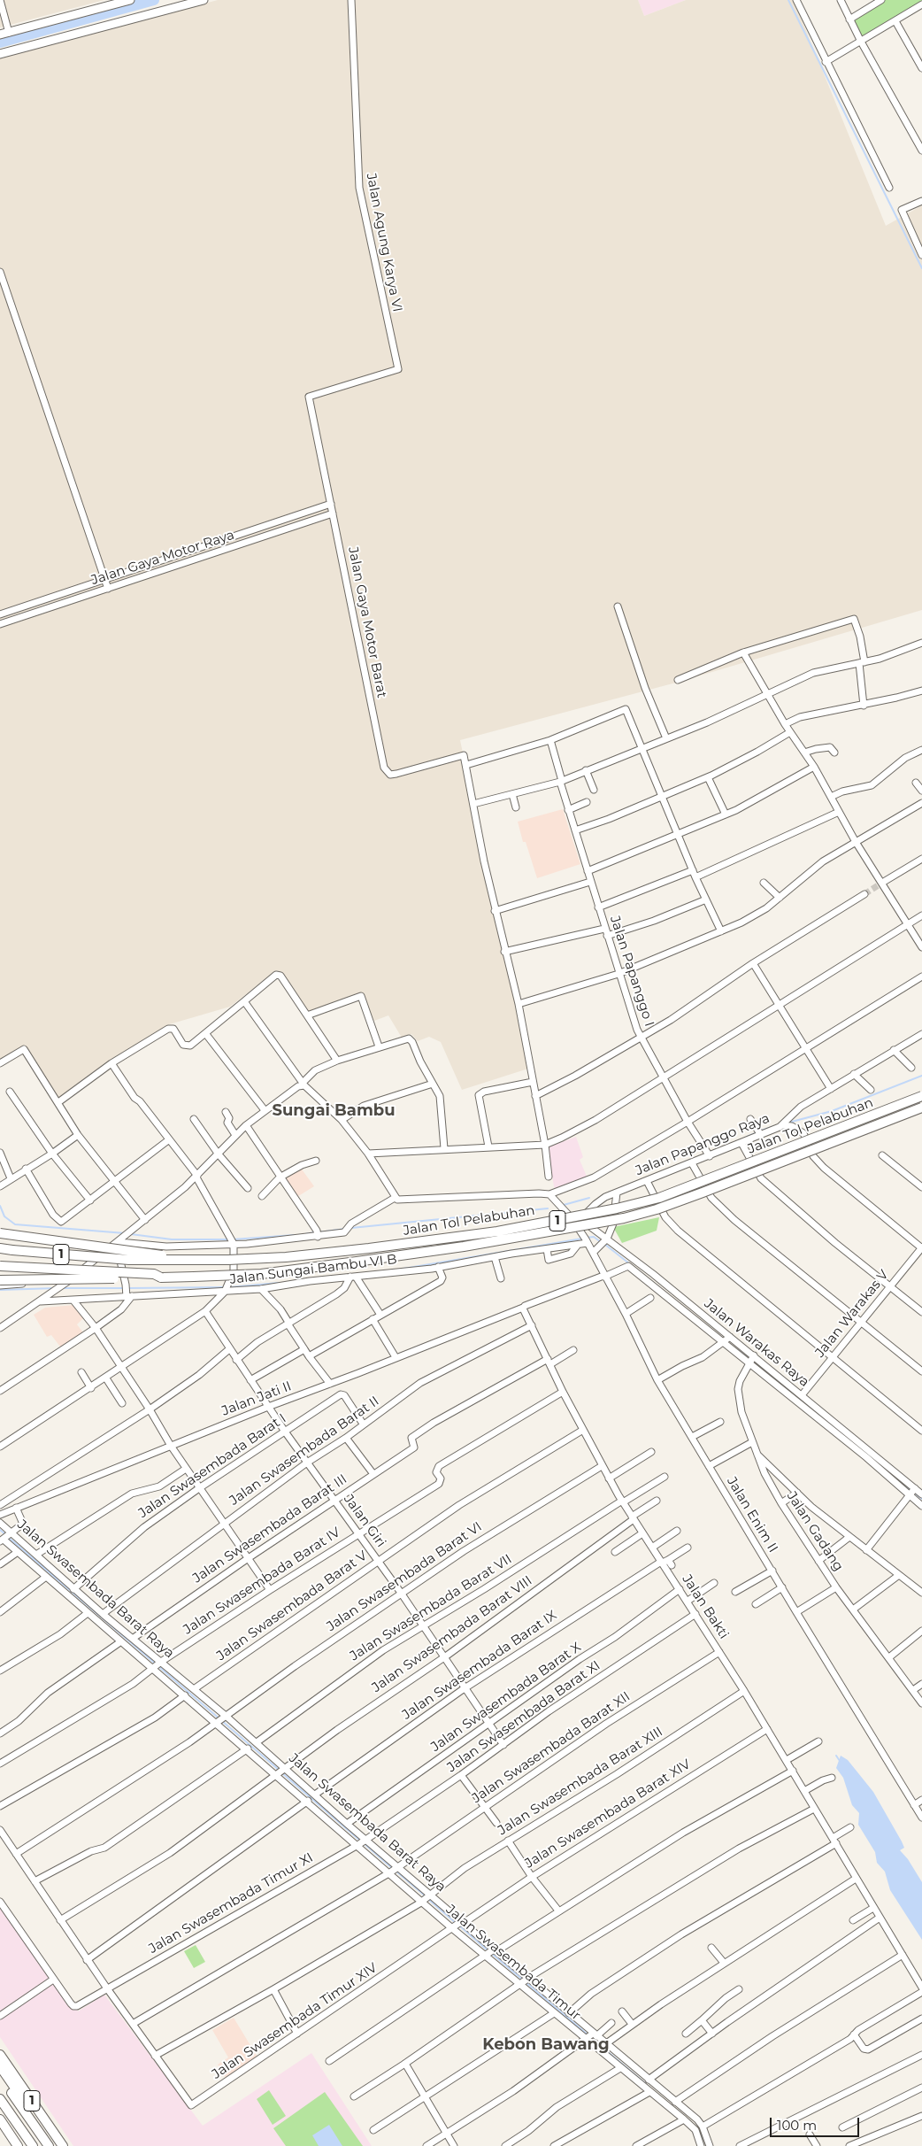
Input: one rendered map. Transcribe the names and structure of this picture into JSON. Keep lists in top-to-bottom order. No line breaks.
{"streets":{"highway":["Jalan Tol Pelabuhan","1"],"street":["Jalan Agung Karya VI","Jalan Gaya Motor Raya","Jalan Gaya Motor Barat","Jalan Papanggo I","Jalan Papanggo Raya","Jalan Sungai Bambu VI B","Jalan Warakas V","Jalan Warakas Raya","Jalan Jati II","Jalan Swasembada Barat II","Jalan Swasembada Barat I","Jalan Enim II","Jalan Giri","Jalan Swasembada Barat III","Jalan Gadang","Jalan Swasembada Barat VI","Jalan Swasembada Barat IV","Jalan Swasembada Barat Raya","Jalan Swasembada Barat V","Jalan Bakti","Jalan Swasembada Barat VII","Jalan Swasembada Barat VIII","Jalan Swasembada Barat IX","Jalan Swasembada Barat X","Jalan Swasembada Barat XI","Jalan Swasembada Barat XII","Jalan Swasembada Barat XIII","Jalan Swasembada Barat XIV","Jalan Swasembada Timur XI","Jalan Swasembada Timur","Jalan Swasembada Timur XIV"]},"crossings":[["Jalan Agung Karya VI","Jalan Gaya Motor Barat"],["Jalan Gaya Motor Raya","Jalan Gaya Motor Barat"],["Jalan Papanggo I","Jalan Papanggo Raya"],["Jalan Papanggo Raya","Jalan Warakas Raya"],["Jalan Sungai Bambu VI B","Jalan Enim II"],["Jalan Warakas V","Jalan Warakas Raya"],["Jalan Warakas Raya","Jalan Enim II"],["Jalan Warakas Raya","Jalan Gadang"],["Jalan Jati II","Jalan Giri"],["Jalan Jati II","Jalan Bakti"],["Jalan Swasembada Barat II","Jalan Swasembada Barat I"],["Jalan Swasembada Barat II","Jalan Giri"],["Jalan Swasembada Barat II","Jalan Swasembada Barat Raya"],["Jalan Swasembada Barat II","Jalan Bakti"],["Jalan Swasembada Barat I","Jalan Giri"],["Jalan Swasembada Barat I","Jalan Swasembada Barat Raya"],["Jalan Giri","Jalan Swasembada Barat III"],["Jalan Giri","Jalan Swasembada Barat VI"],["Jalan Giri","Jalan Swasembada Barat IV"],["Jalan Giri","Jalan Swasembada Barat V"],["Jalan Giri","Jalan Swasembada Barat VII"],["Jalan Giri","Jalan Swasembada Barat VIII"],["Jalan Giri","Jalan Swasembada Barat IX"],["Jalan Giri","Jalan Swasembada Barat X"],["Jalan Giri","Jalan Swasembada Barat XI"],["Jalan Swasembada Barat III","Jalan Swasembada Barat Raya"],["Jalan Swasembada Barat III","Jalan Bakti"],["Jalan Swasembada Barat VI","Jalan Swasembada Barat Raya"],["Jalan Swasembada Barat VI","Jalan Bakti"],["Jalan Swasembada Barat VI","Jalan Swasembada Timur"],["Jalan Swasembada Barat IV","Jalan Swasembada Barat Raya"],["Jalan Swasembada Barat IV","Jalan Bakti"],["Jalan Swasembada Barat IV","Jalan Swasembada Timur"],["Jalan Swasembada Barat Raya","Jalan Swasembada Barat V"],["Jalan Swasembada Barat Raya","Jalan Swasembada Barat VII"],["Jalan Swasembada Barat Raya","Jalan Swasembada Barat VIII"],["Jalan Swasembada Barat Raya","Jalan Swasembada Barat IX"],["Jalan Swasembada Barat Raya","Jalan Swasembada Barat X"],["Jalan Swasembada Barat Raya","Jalan Swasembada Barat XI"],["Jalan Swasembada Barat Raya","Jalan Swasembada Barat XII"],["Jalan Swasembada Barat Raya","Jalan Swasembada Barat XIII"],["Jalan Swasembada Barat Raya","Jalan Swasembada Barat XIV"],["Jalan Swasembada Barat Raya","Jalan Swasembada Timur XI"],["Jalan Swasembada Barat Raya","Jalan Swasembada Timur"],["Jalan Swasembada Barat Raya","Jalan Swasembada Timur XIV"],["Jalan Swasembada Barat V","Jalan Bakti"],["Jalan Bakti","Jalan Swasembada Barat VII"],["Jalan Bakti","Jalan Swasembada Barat VIII"],["Jalan Bakti","Jalan Swasembada Barat IX"],["Jalan Bakti","Jalan Swasembada Barat X"],["Jalan Bakti","Jalan Swasembada Barat XI"],["Jalan Bakti","Jalan Swasembada Barat XII"],["Jalan Bakti","Jalan Swasembada Barat XIII"],["Jalan Bakti","Jalan Swasembada Barat XIV"],["Jalan Swasembada Barat VIII","Jalan Swasembada Timur"],["Jalan Swasembada Barat XI","Jalan Swasembada Timur XI"],["Jalan Swasembada Barat XI","Jalan Swasembada Timur"],["Jalan Swasembada Barat XII","Jalan Swasembada Timur"],["Jalan Swasembada Barat XIII","Jalan Swasembada Timur"],["Jalan Swasembada Barat XIII","Jalan Swasembada Timur XIV"],["Jalan Swasembada Barat XIV","Jalan Swasembada Timur XIV"],["Jalan Swasembada Timur XI","Jalan Swasembada Timur"],["Jalan Swasembada Timur","Jalan Swasembada Timur XIV"]],"districts":["Sungai Bambu","Kebon Bawang"],"scale_bar":"100 m"}
